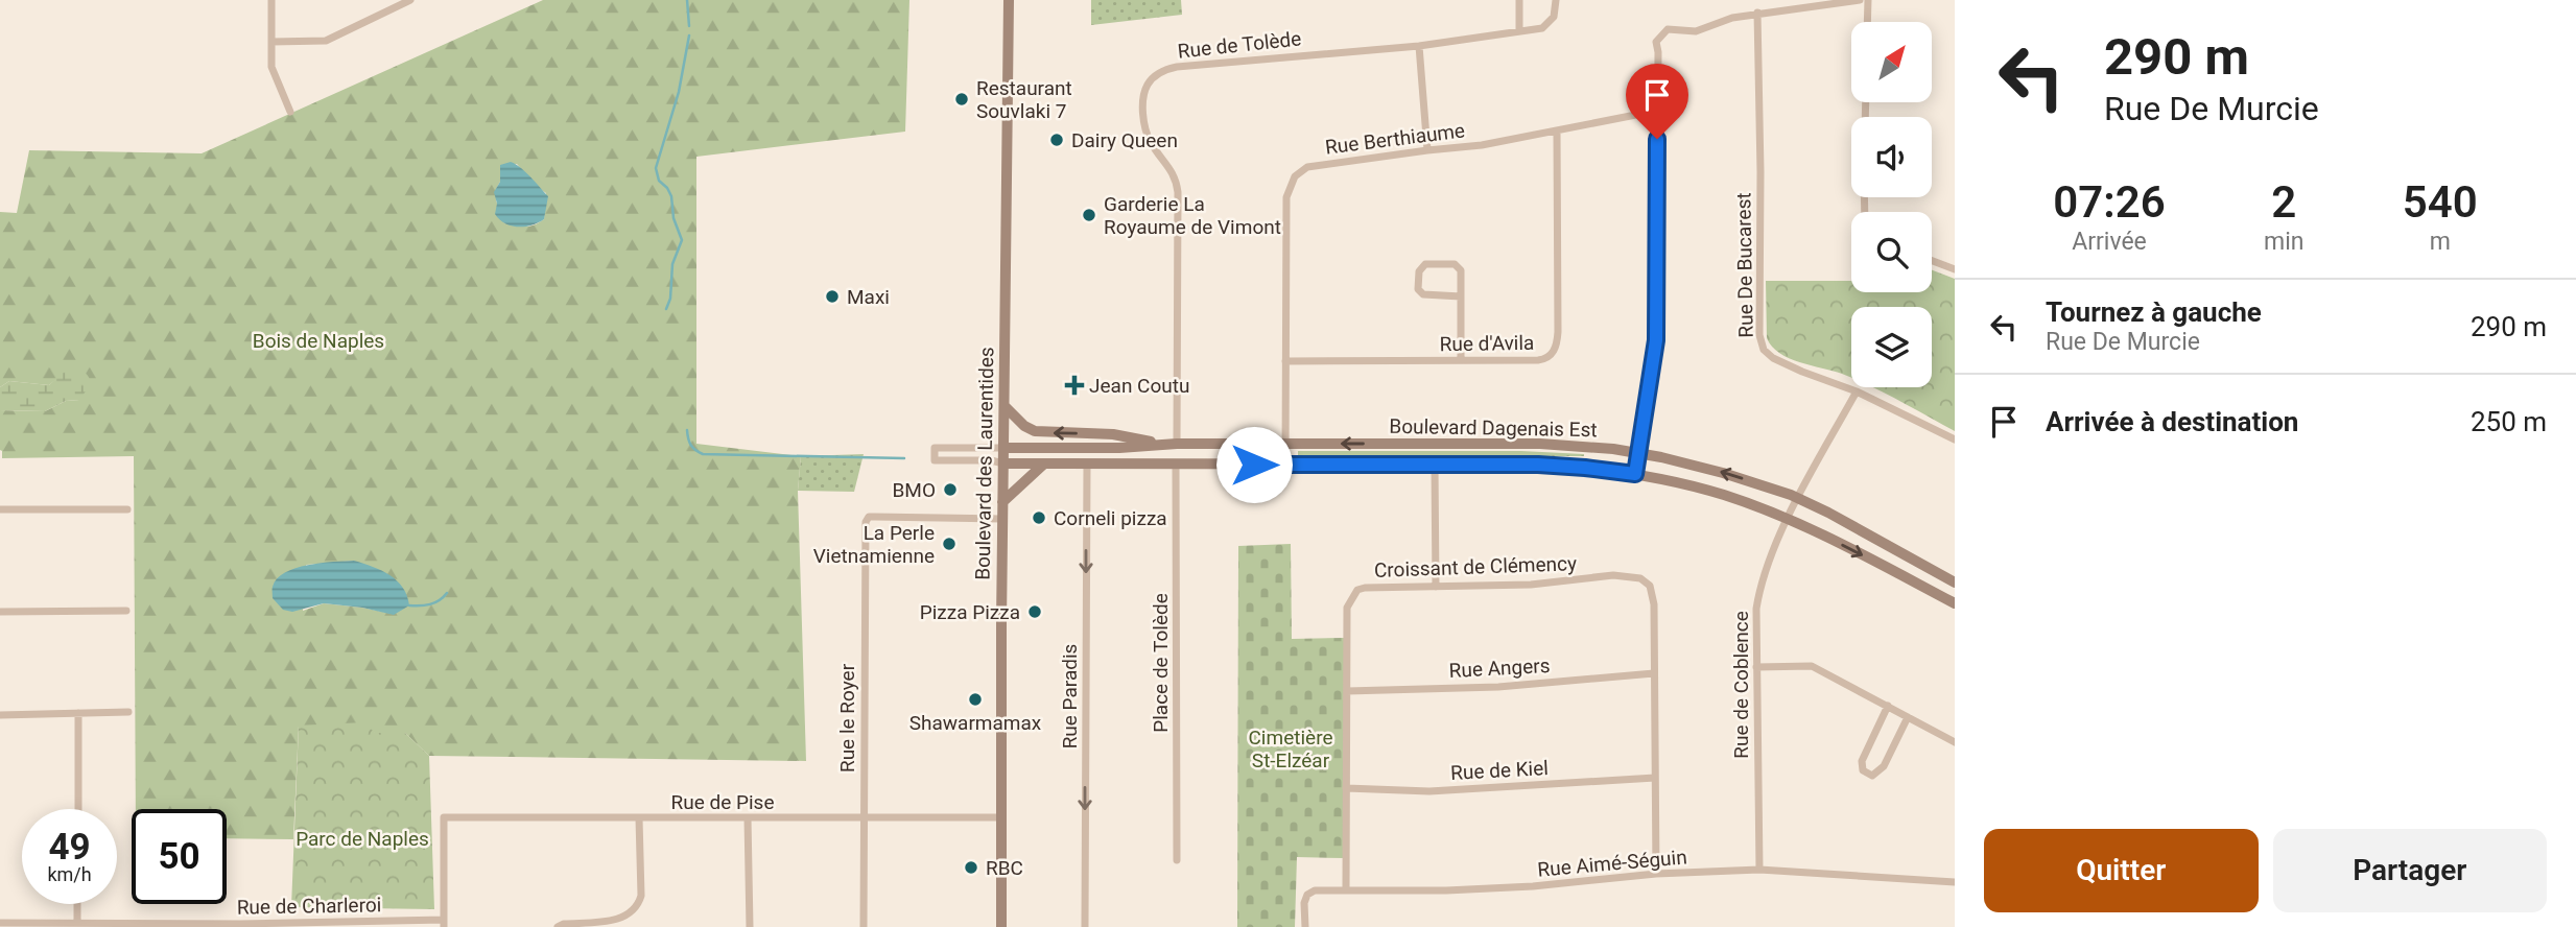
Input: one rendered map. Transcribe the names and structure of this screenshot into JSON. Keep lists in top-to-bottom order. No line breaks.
{"streets":{"main road":["Boulevard Dagenais Est","Boulevard des Laurentides"],"street":["Rue de Tolède","Rue Berthiaume","Rue De Bucarest","Rue d'Avila","Croissant de Clémency","Place de Tolède","Rue Angers","Rue de Coblence","Rue Paradis","Rue le Royer","Rue de Kiel","Rue de Pise","Rue Aimé-Séguin","Rue de Charleroi"]},"crossings":[["Rue de Tolède","Boulevard Dagenais Est"],["Rue Berthiaume","Rue d'Avila"],["Rue Berthiaume","Boulevard Dagenais Est"],["Rue De Bucarest","Rue de Coblence"],["Boulevard Dagenais Est","Boulevard des Laurentides"],["Boulevard Dagenais Est","Place de Tolède"],["Boulevard Dagenais Est","Rue de Coblence"],["Boulevard Dagenais Est","Rue Paradis"],["Boulevard des Laurentides","Rue le Royer"],["Boulevard des Laurentides","Rue de Pise"],["Croissant de Clémency","Rue Angers"],["Croissant de Clémency","Rue de Kiel"],["Croissant de Clémency","Rue Aimé-Séguin"],["Rue de Coblence","Rue Aimé-Séguin"],["Rue le Royer","Rue de Pise"],["Rue de Pise","Rue de Charleroi"]],"one_way":["Rue Paradis"],"parks":["Bois de Naples","Cimetière St-Elzéar","Parc de Naples"],"places":{"other":["Restaurant Souvlaki 7","Dairy Queen","Garderie La Royaume de Vimont","Maxi","BMO","Corneli pizza","La Perle Vietnamienne","Pizza Pizza","Shawarmamax","RBC"],"health":["Jean Coutu"]},"north":"top right","page":{"turn":["290 m","Rue De Murcie"],"eta":["07:26","Arrivée","2","min","540","m"],"list":[{"name":"Tournez à gauche","note":"Rue De Murcie","value":"290 m"},{"name":"Arrivée à destination","value":"250 m"}],"speed":"49 km/h","limit":"50","buttons":["Quitter","Partager"]}}
